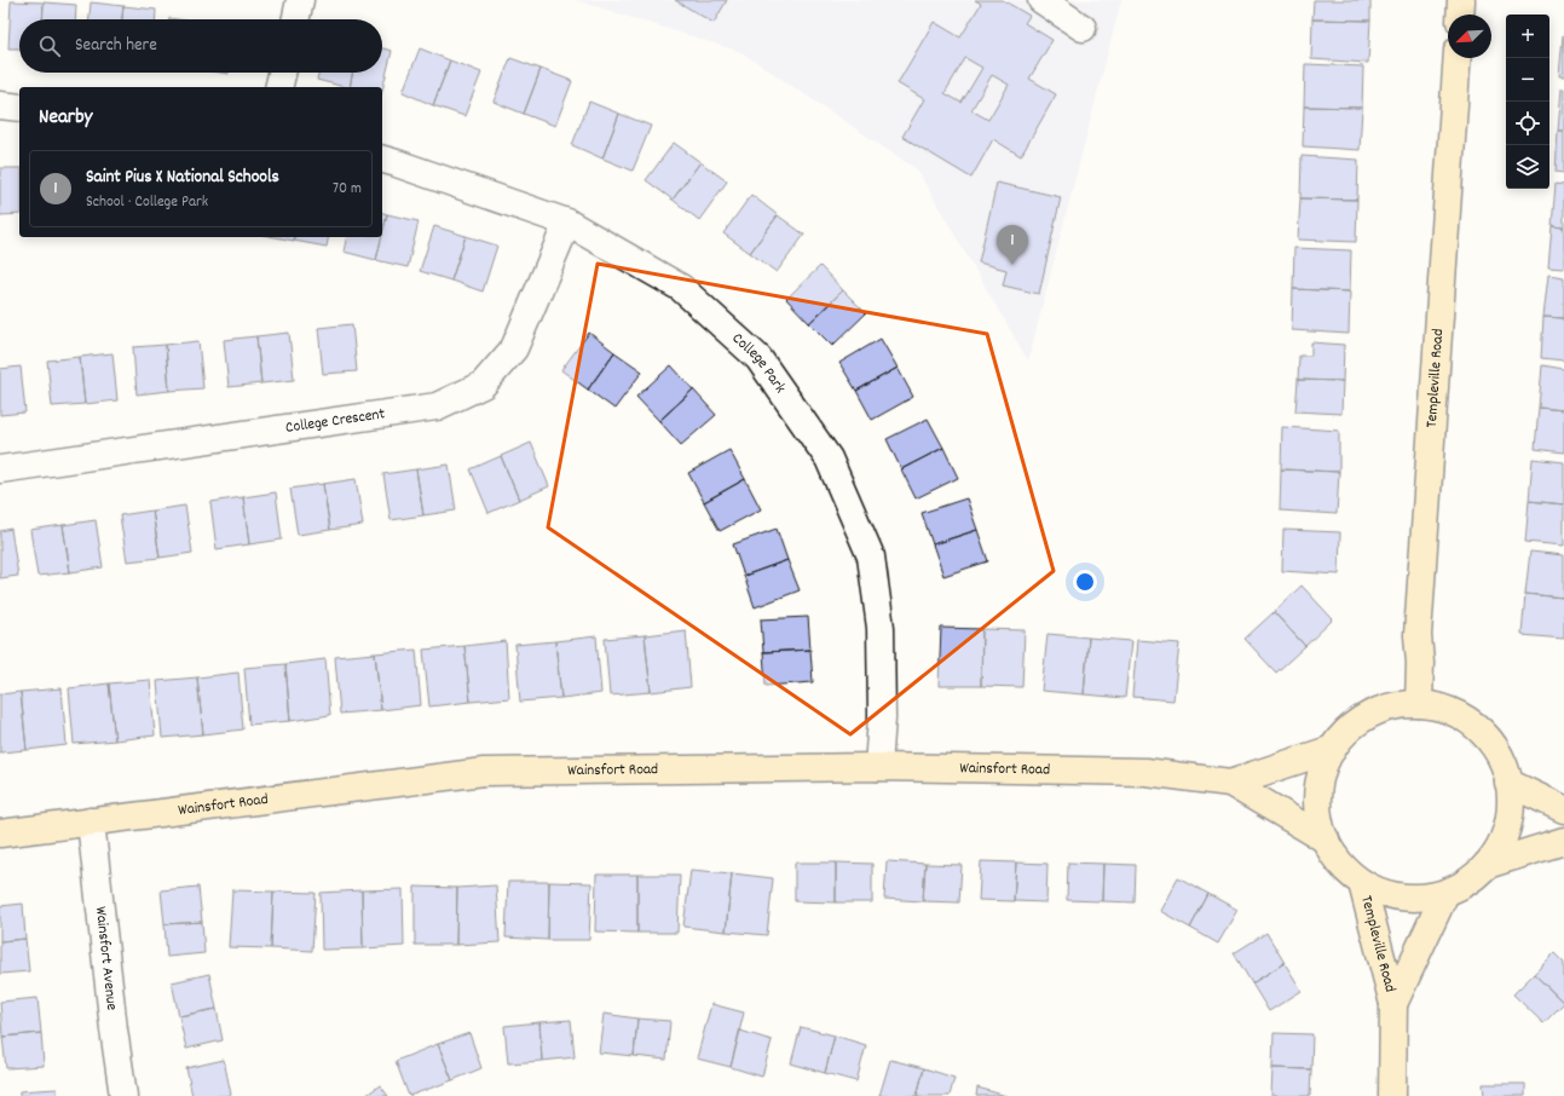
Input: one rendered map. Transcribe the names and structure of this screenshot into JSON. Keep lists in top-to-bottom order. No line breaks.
{"streets":{"main road":["Templeville Road","Wainsfort Road"],"street":["College Park","College Crescent","Wainsfort Avenue"]},"crossings":[["College Park","College Crescent"],["College Park","Wainsfort Road"],["Wainsfort Road","Wainsfort Avenue"]],"north":"bottom left","page":{"map_buttons":["+","−"],"search":"Search here","heading":"Nearby","list":[{"mark":"1","name":"Saint Pius X National Schools","note":"School · College Park","value":"70 m"}],"pins":"1"}}
